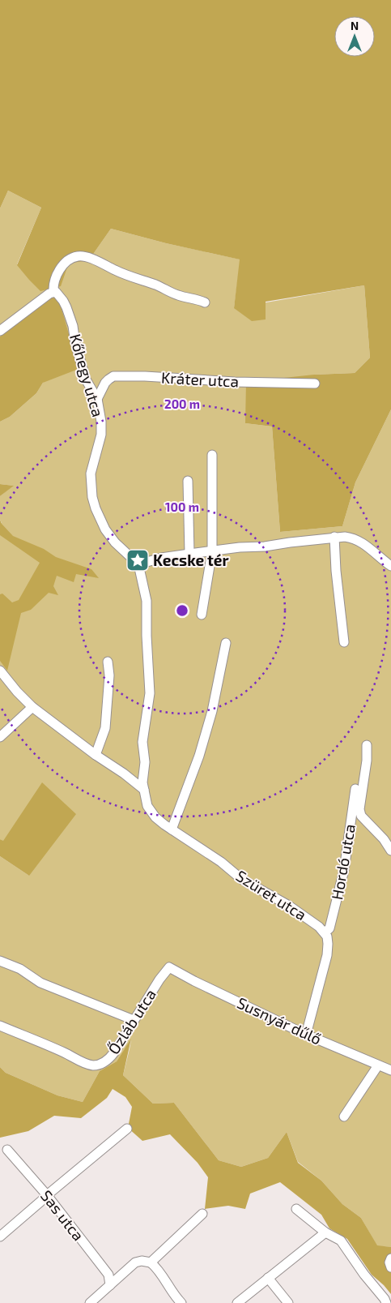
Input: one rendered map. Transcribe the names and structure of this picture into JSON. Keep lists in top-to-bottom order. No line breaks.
{"streets":{"street":["Kőhegy utca","Kráter utca","Hordó utca","Szüret utca","Susnyár dűlő","Őzláb utca","Sas utca"]},"crossings":[["Kőhegy utca","Kráter utca"],["Kőhegy utca","Szüret utca"],["Hordó utca","Szüret utca"],["Susnyár dűlő","Őzláb utca"]],"places":{"place":["Kecske tér"]},"north":"top","rings":["200 m","100 m"]}
